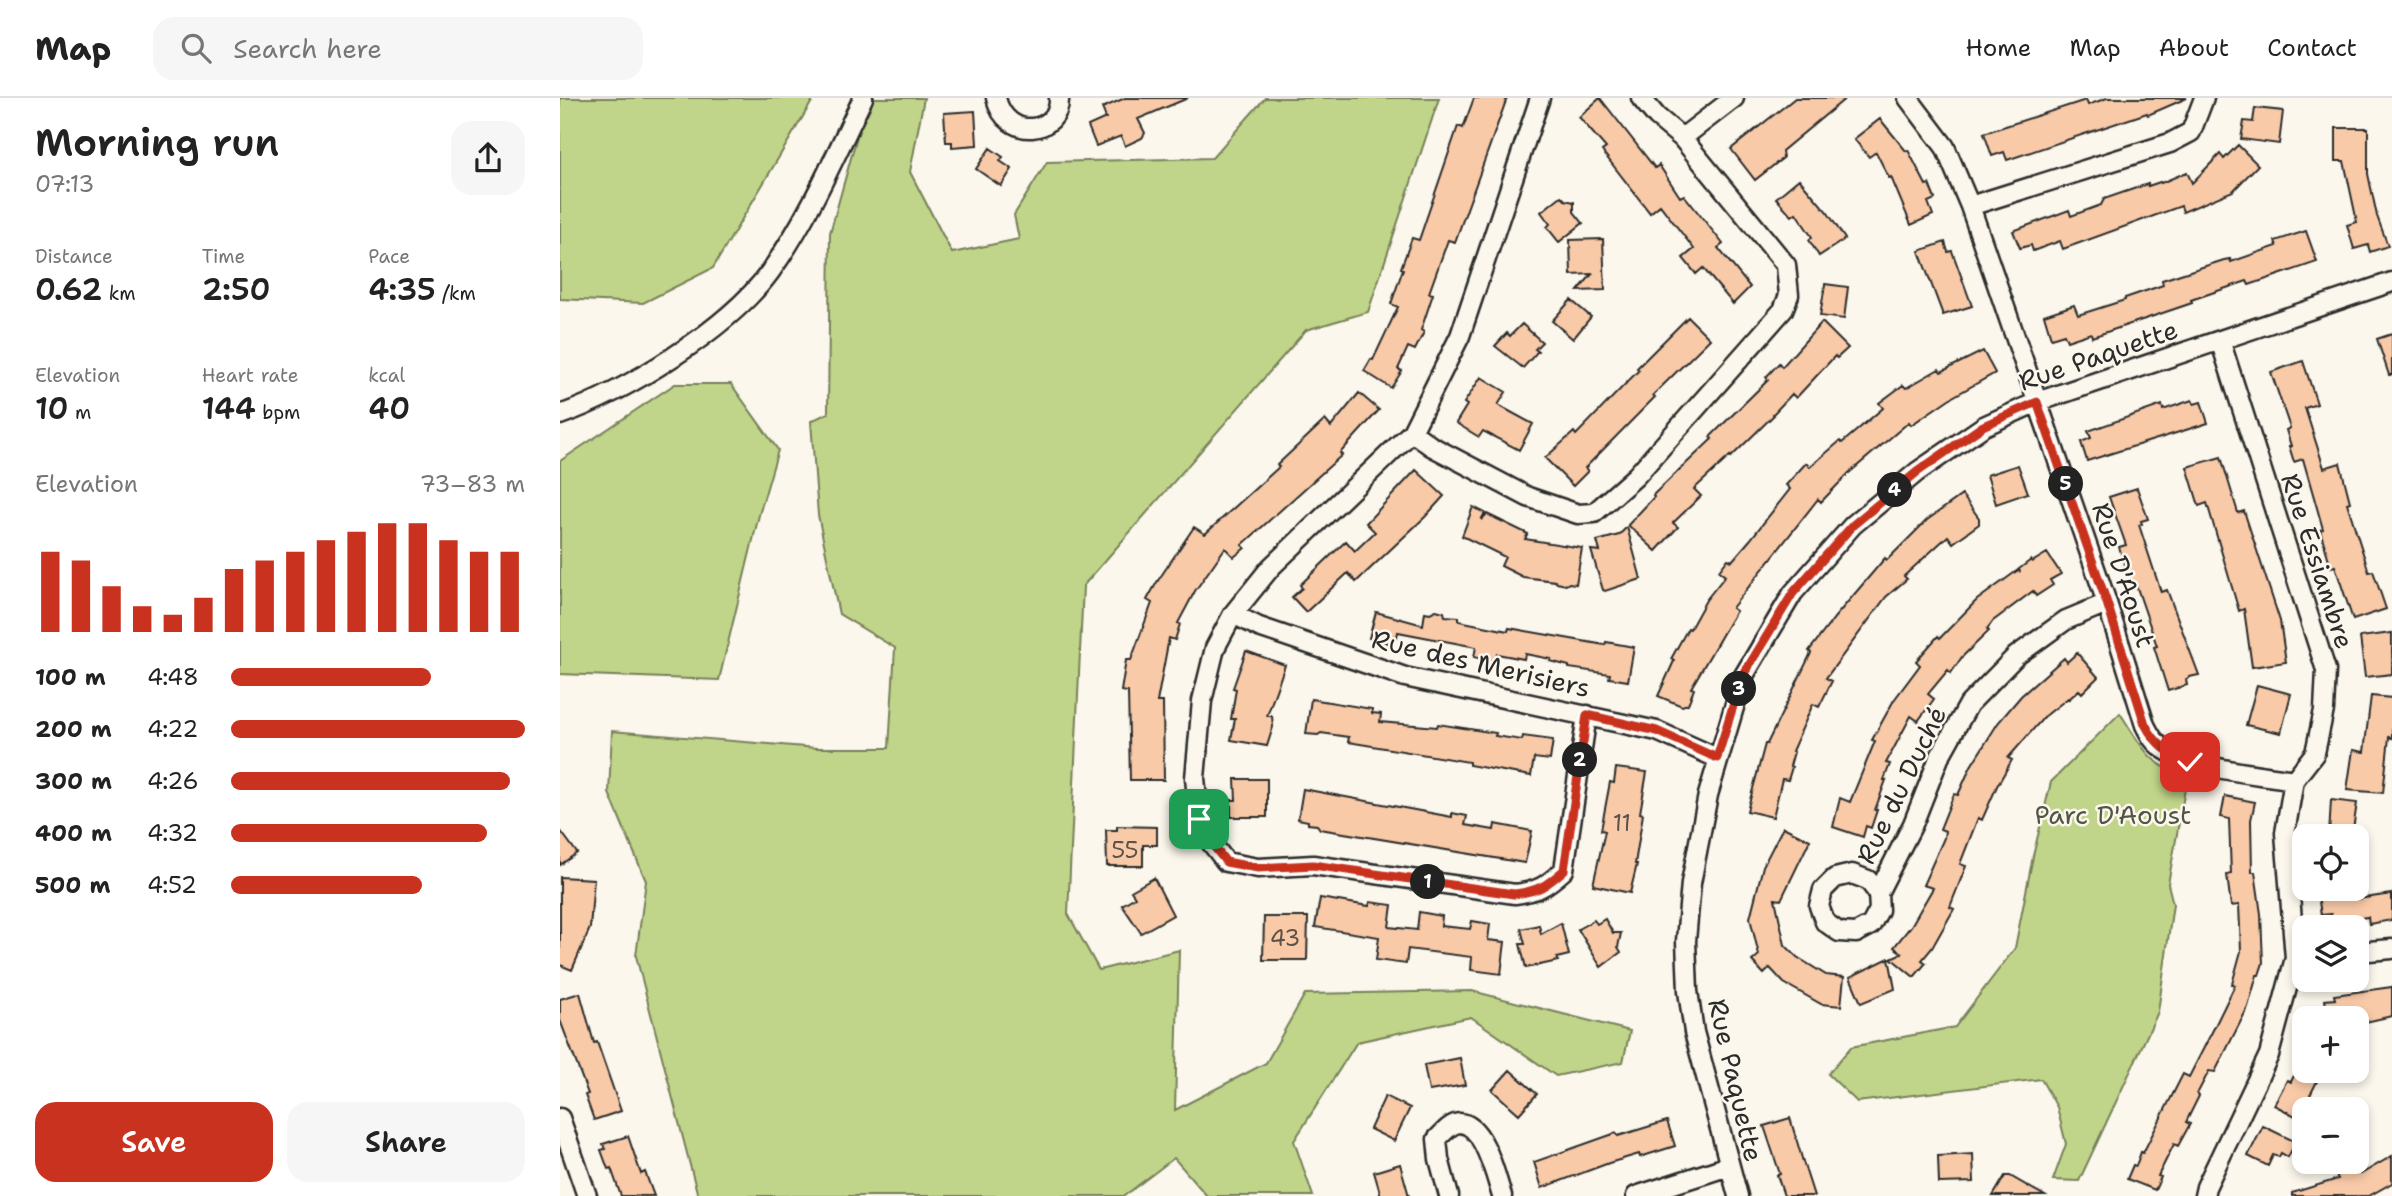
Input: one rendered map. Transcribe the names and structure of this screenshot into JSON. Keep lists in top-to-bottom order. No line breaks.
{"streets":{"street":["Rue Paquette","Rue Essiambre","Rue D'Aoust","Rue des Merisiers","Rue du Duché"]},"crossings":[["Rue Paquette","Rue Essiambre"],["Rue Paquette","Rue D'Aoust"],["Rue Paquette","Rue des Merisiers"],["Rue Essiambre","Rue D'Aoust"],["Rue D'Aoust","Rue du Duché"]],"parks":["Parc D'Aoust"],"house_numbers":["11","55","43"],"page":{"header":"Map","search":"Search here","nav":["Home","Map","About","Contact"],"heading":["Morning run","07:13"],"stats":[["Distance","0.62 km"],["Time","2:50"],["Pace","4:35 /km"],["Elevation","10 m"],["Heart rate","144 bpm"],["kcal","40"]],"chart":["Elevation","73–83 m"],"pins":["5","4","3","2","1"],"list":[{"name":"100 m","note":"4:48"},{"name":"200 m","note":"4:22"},{"name":"300 m","note":"4:26"},{"name":"400 m","note":"4:32"},{"name":"500 m","note":"4:52"}],"map_buttons":["+","−"],"buttons":["Save","Share"]}}
